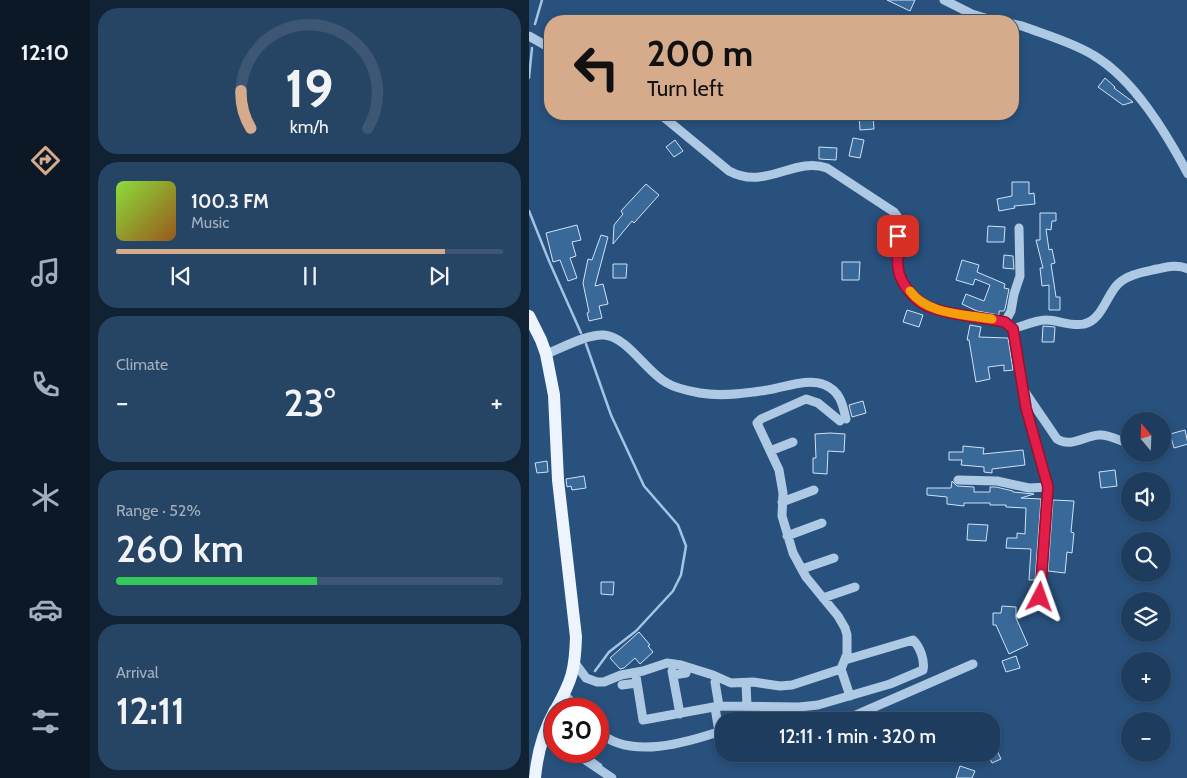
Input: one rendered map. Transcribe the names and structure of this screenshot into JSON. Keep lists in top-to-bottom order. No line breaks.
{"north":"top","page":{"tabs":"12:10","turn":["200 m","Turn left"],"song":["100.3 FM","Music"],"tile":["Climate",["Range · 52%","260 km"],["Arrival","12:11"]],"heat":["−","23°","+"],"map_buttons":["+","−"],"limit":"30","trip":"12:11 · 1 min · 320 m","gauge":["19","km/h"]}}
